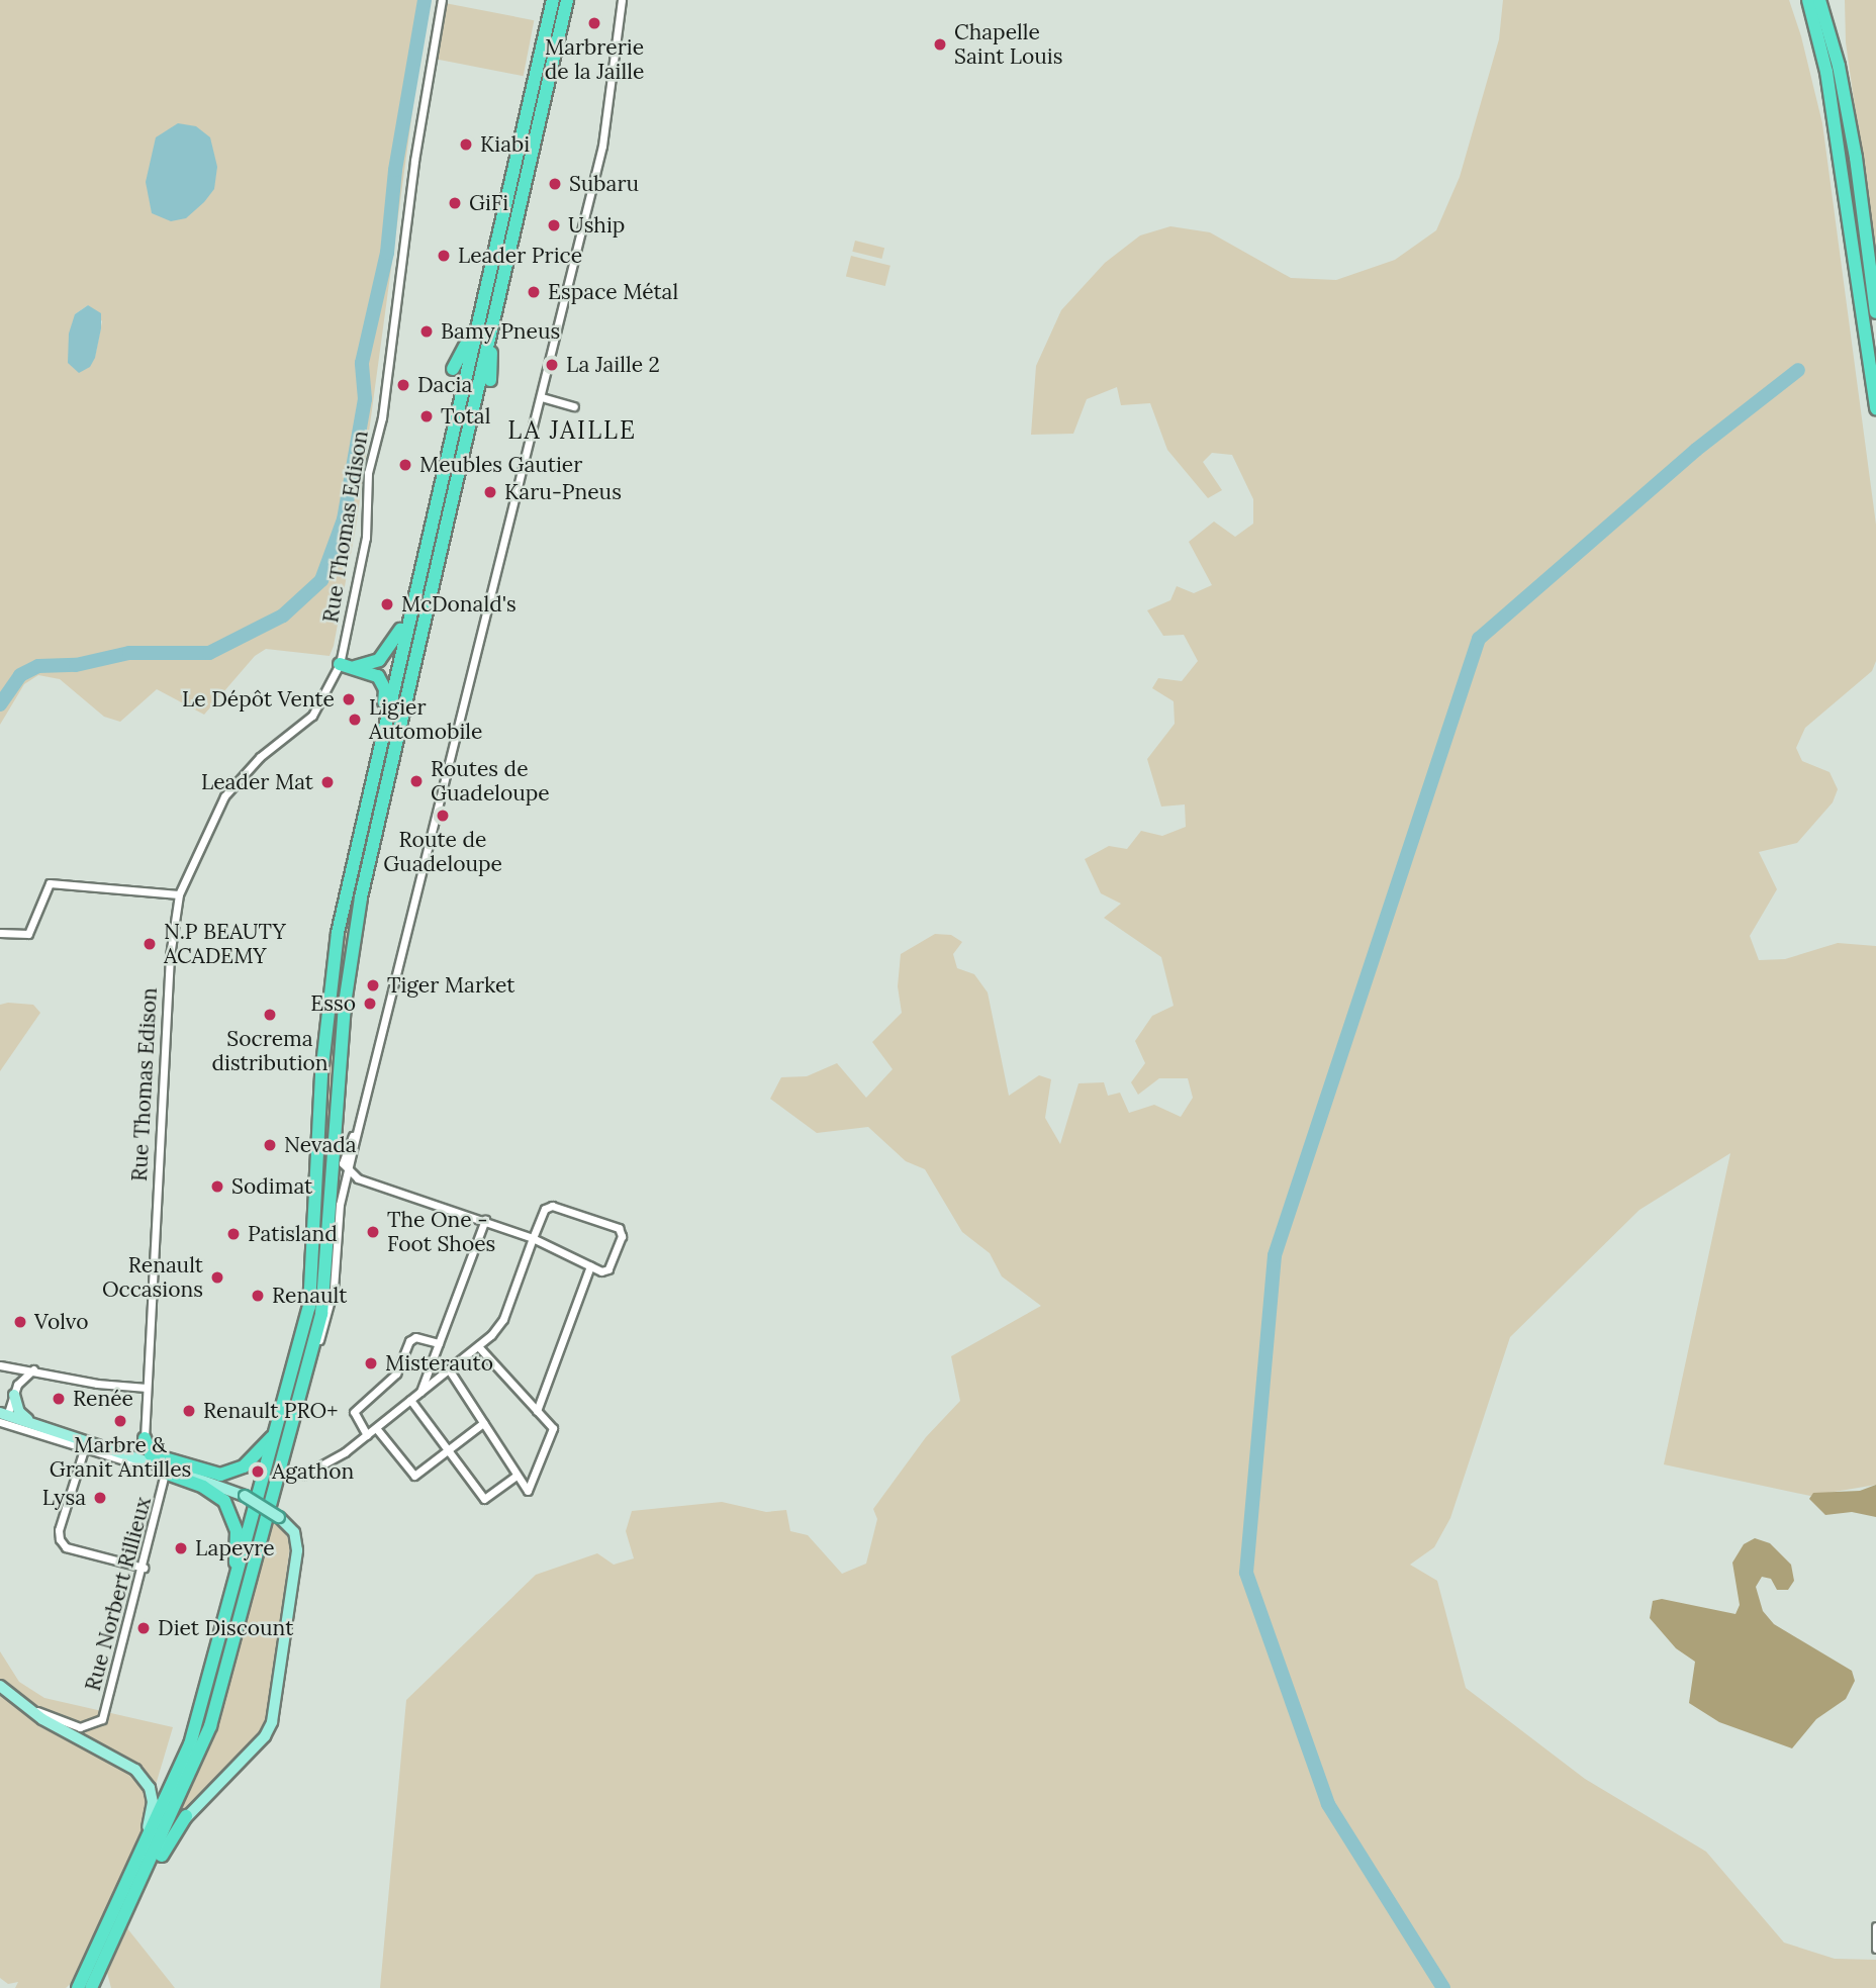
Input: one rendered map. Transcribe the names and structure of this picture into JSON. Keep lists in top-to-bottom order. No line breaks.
{"streets":{"street":["Rue Thomas Edison","Rue Norbert Rillieux"]},"districts":["LA JAILLE"],"places":["Marbrerie de la Jaille","Chapelle Saint Louis","Kiabi","Subaru","GiFi","Uship","Leader Price","Espace Métal","Bamy Pneus","La Jaille 2","Dacia","Total","Meubles Gautier","Karu-Pneus","McDonald's","Le Dépôt Vente","Ligier Automobile","Routes de Guadeloupe","Leader Mat","Route de Guadeloupe","N.P BEAUTY ACADEMY","Tiger Market","Esso","Socrema distribution","Nevada","Sodimat","The One - Foot Shoes","Patisland","Renault Occasions","Renault","Volvo","Misterauto","Renée","Renault PRO+","Marbre & Granit Antilles","Agathon","Lysa","Lapeyre","Diet Discount"]}
